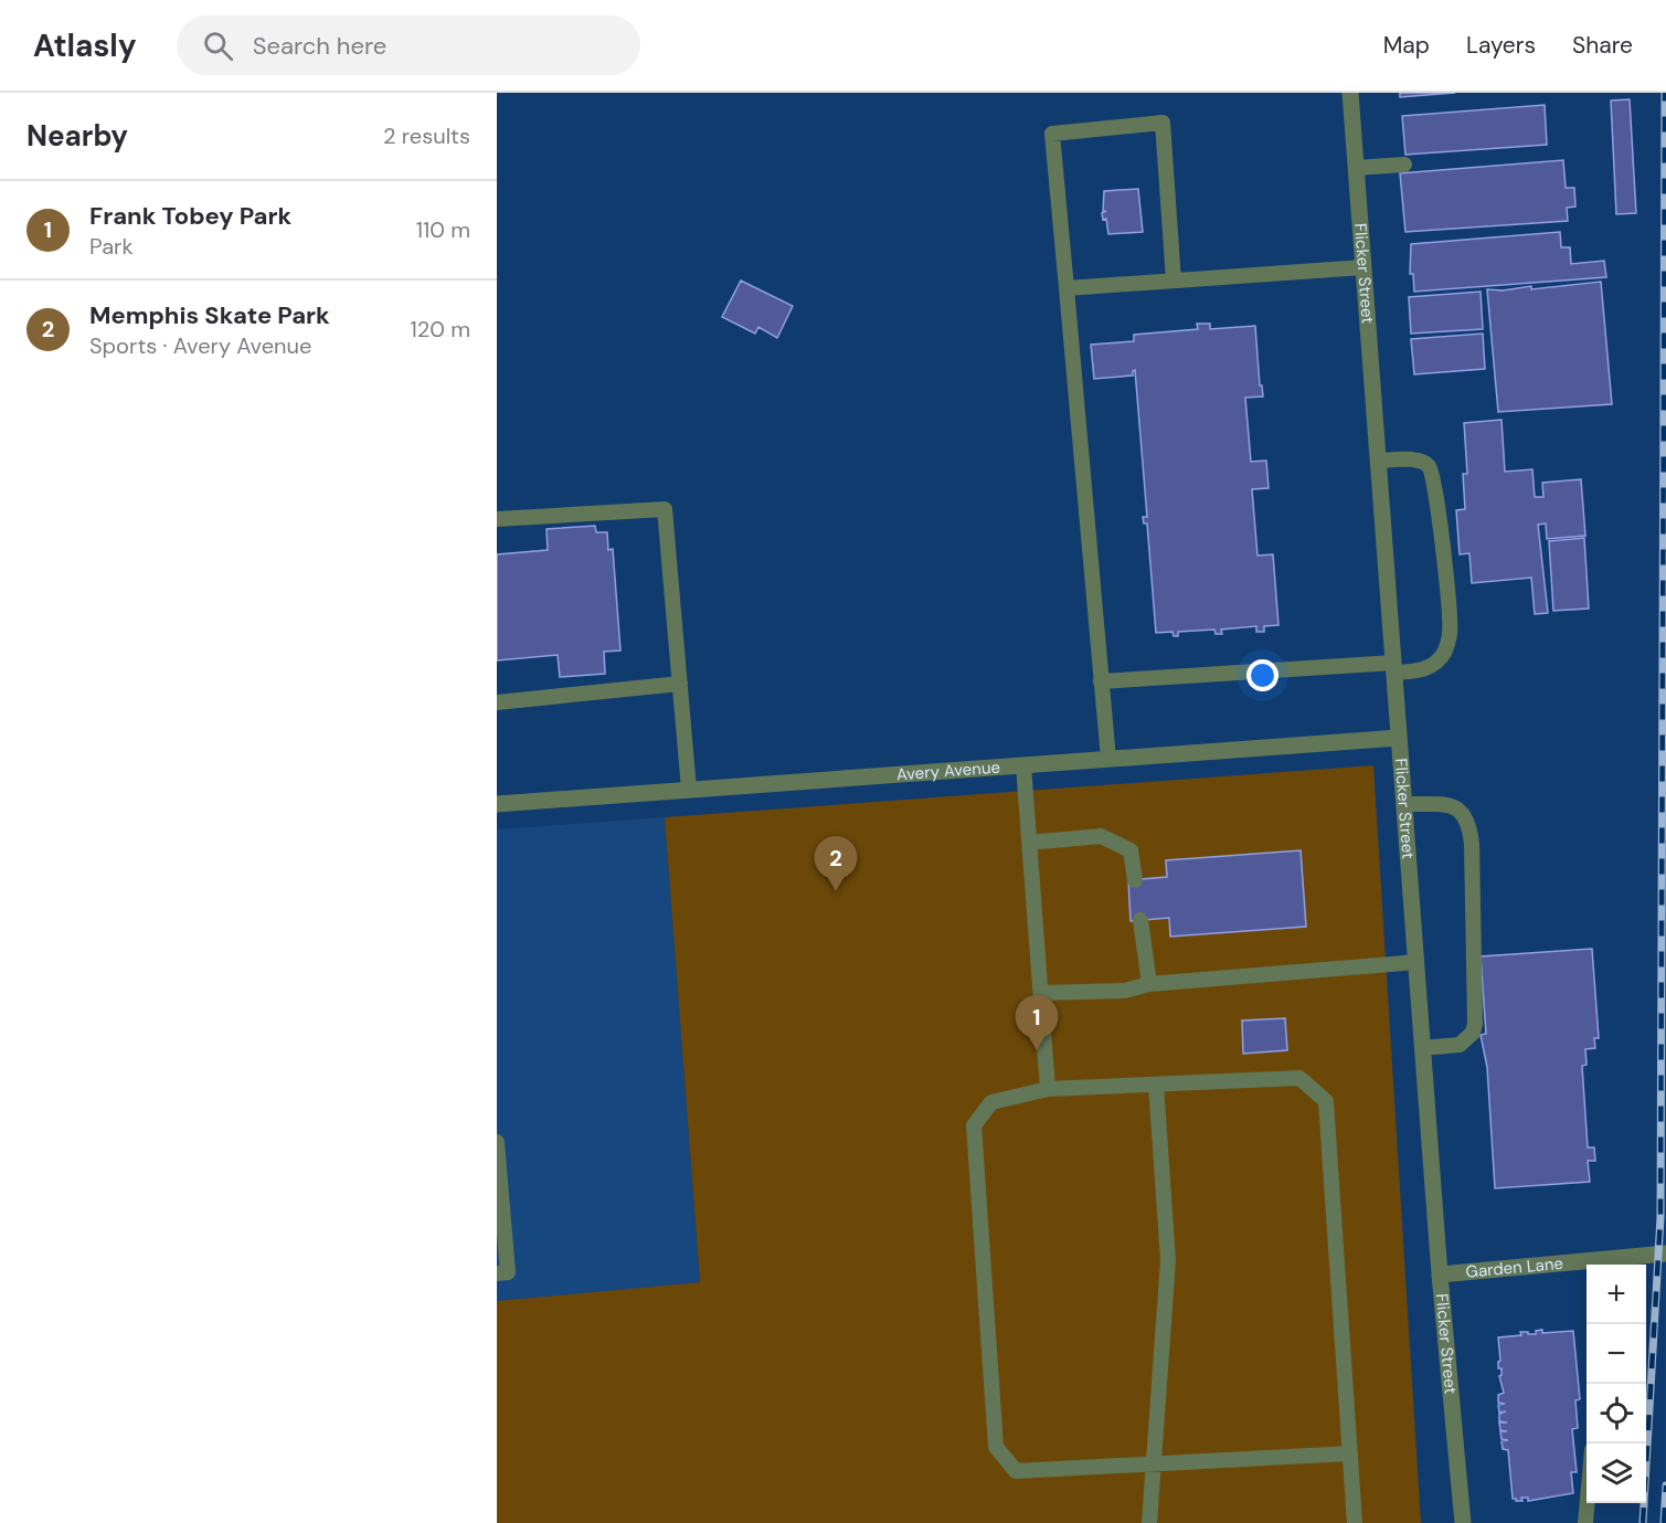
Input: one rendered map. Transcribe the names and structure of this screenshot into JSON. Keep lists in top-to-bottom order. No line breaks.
{"streets":{"street":["Flicker Street","Avery Avenue","Garden Lane"]},"crossings":[["Flicker Street","Avery Avenue"],["Flicker Street","Garden Lane"]],"page":{"header":"Atlasly","search":"Search here","nav":["Map","Layers","Share"],"heading":["Nearby","2 results"],"list":[{"mark":"1","name":"Frank Tobey Park","note":"Park","value":"110 m"},{"mark":"2","name":"Memphis Skate Park","note":"Sports · Avery Avenue","value":"120 m"}],"pins":["2","1"],"map_buttons":["+","−"]}}
